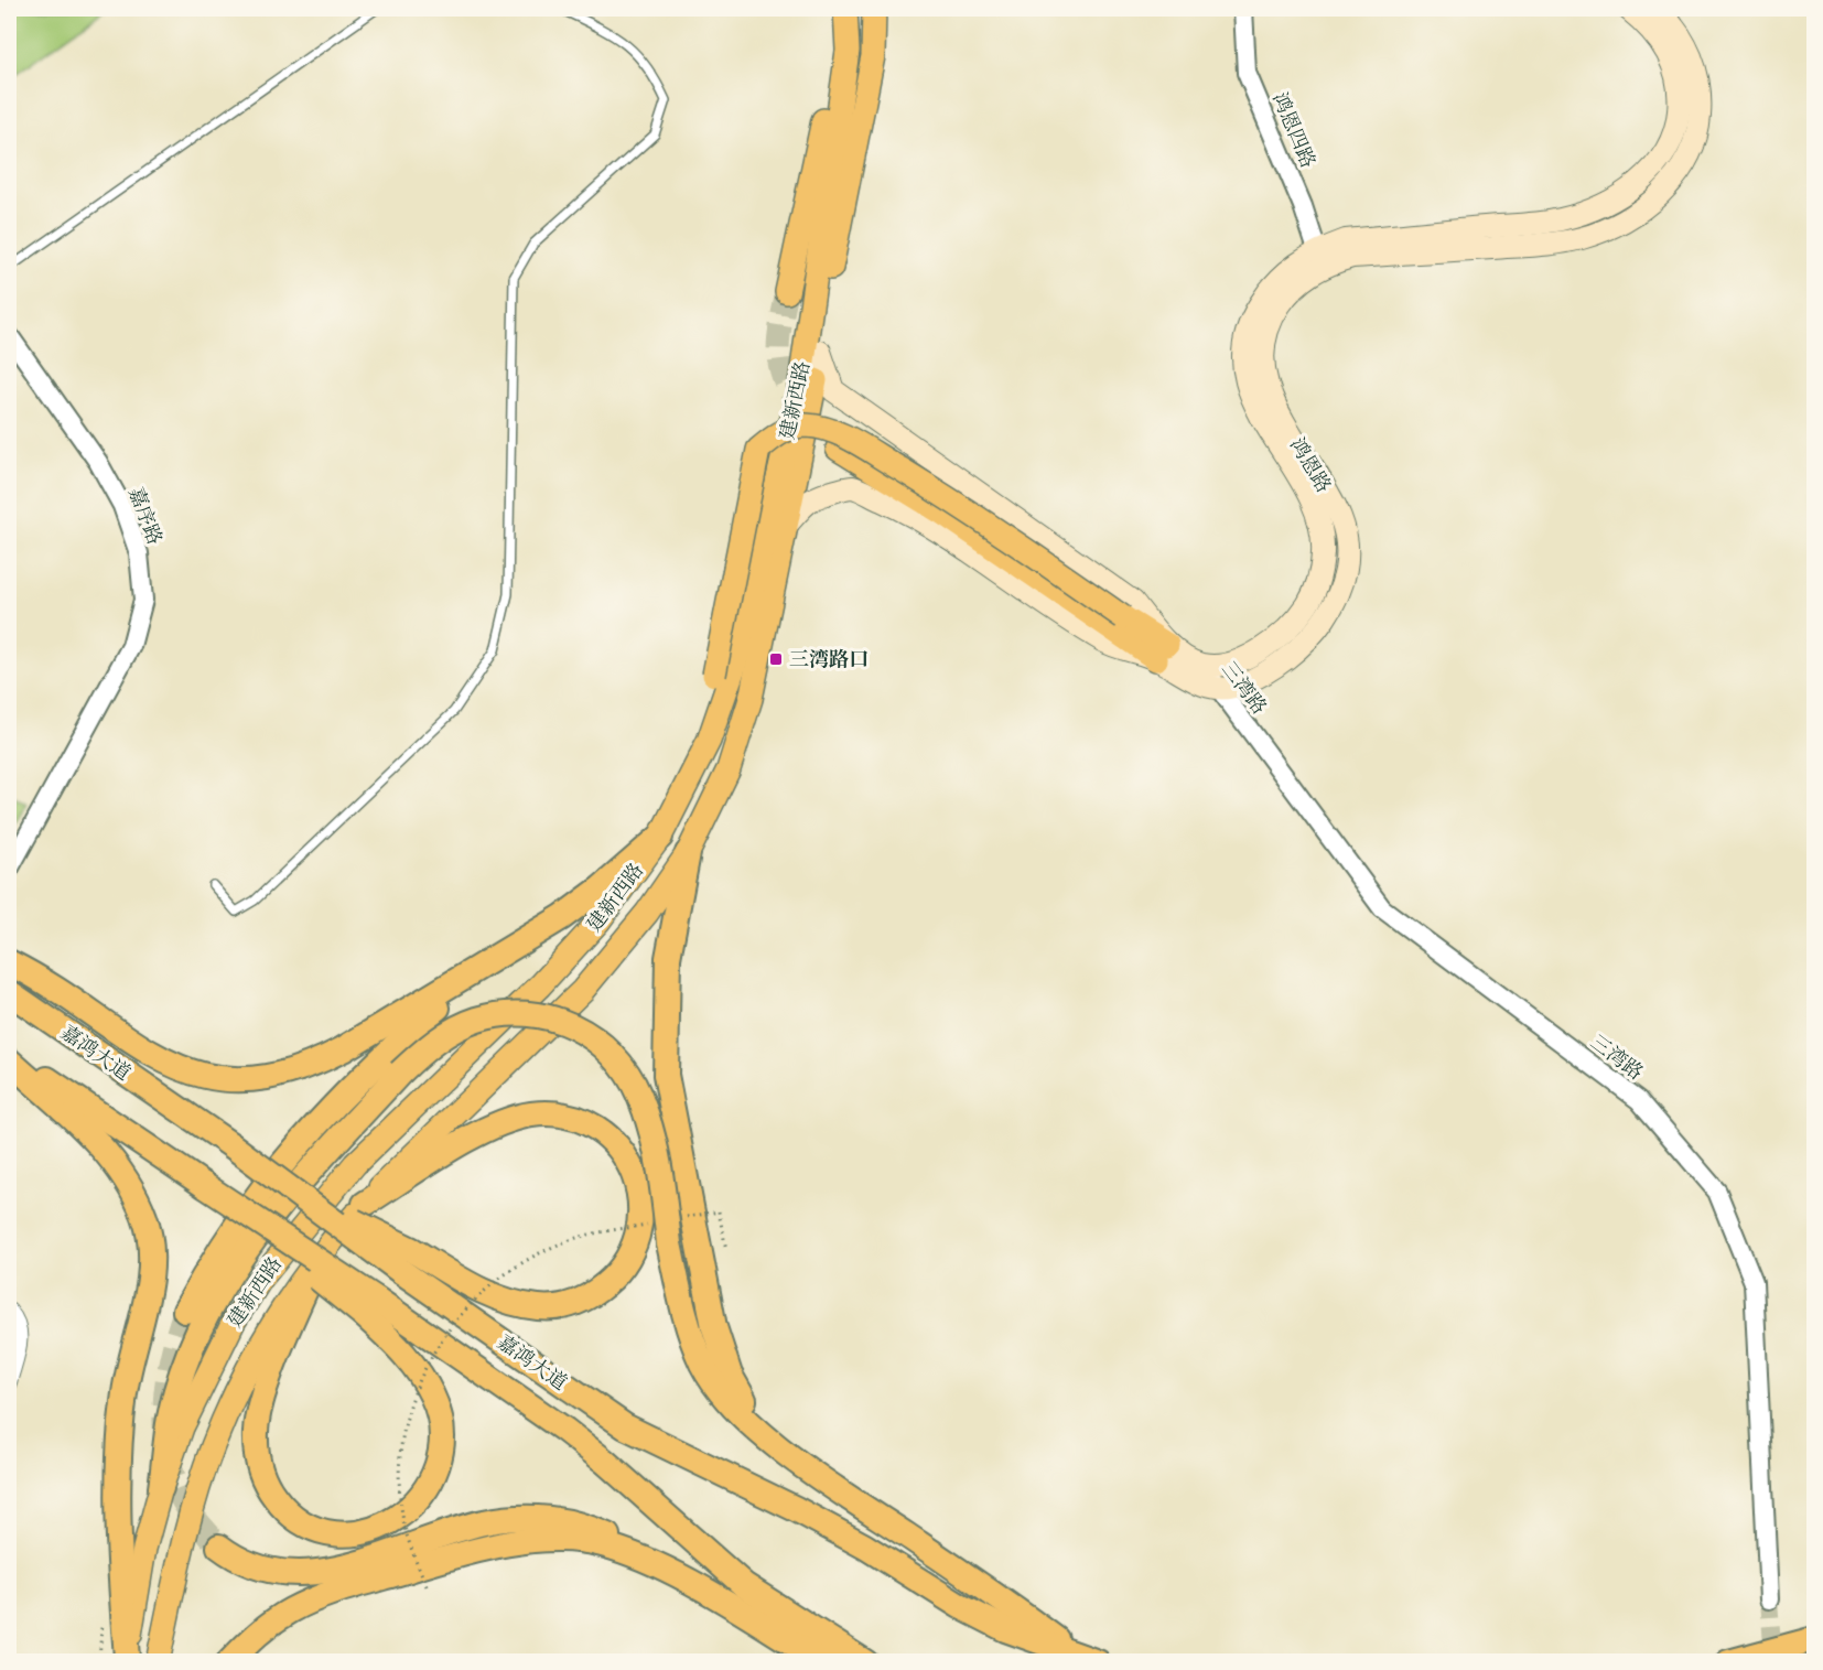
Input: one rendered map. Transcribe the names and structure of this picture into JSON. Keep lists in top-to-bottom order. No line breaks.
{"streets":{"highway":["嘉鸿大道"],"main road":["建新西路","鸿恩路"],"street":["鸿恩四路","嘉序路","三湾路"]},"crossings":[["鸿恩四路","鸿恩路"],["鸿恩路","三湾路"]],"places":{"transit":["三湾路口"]}}
